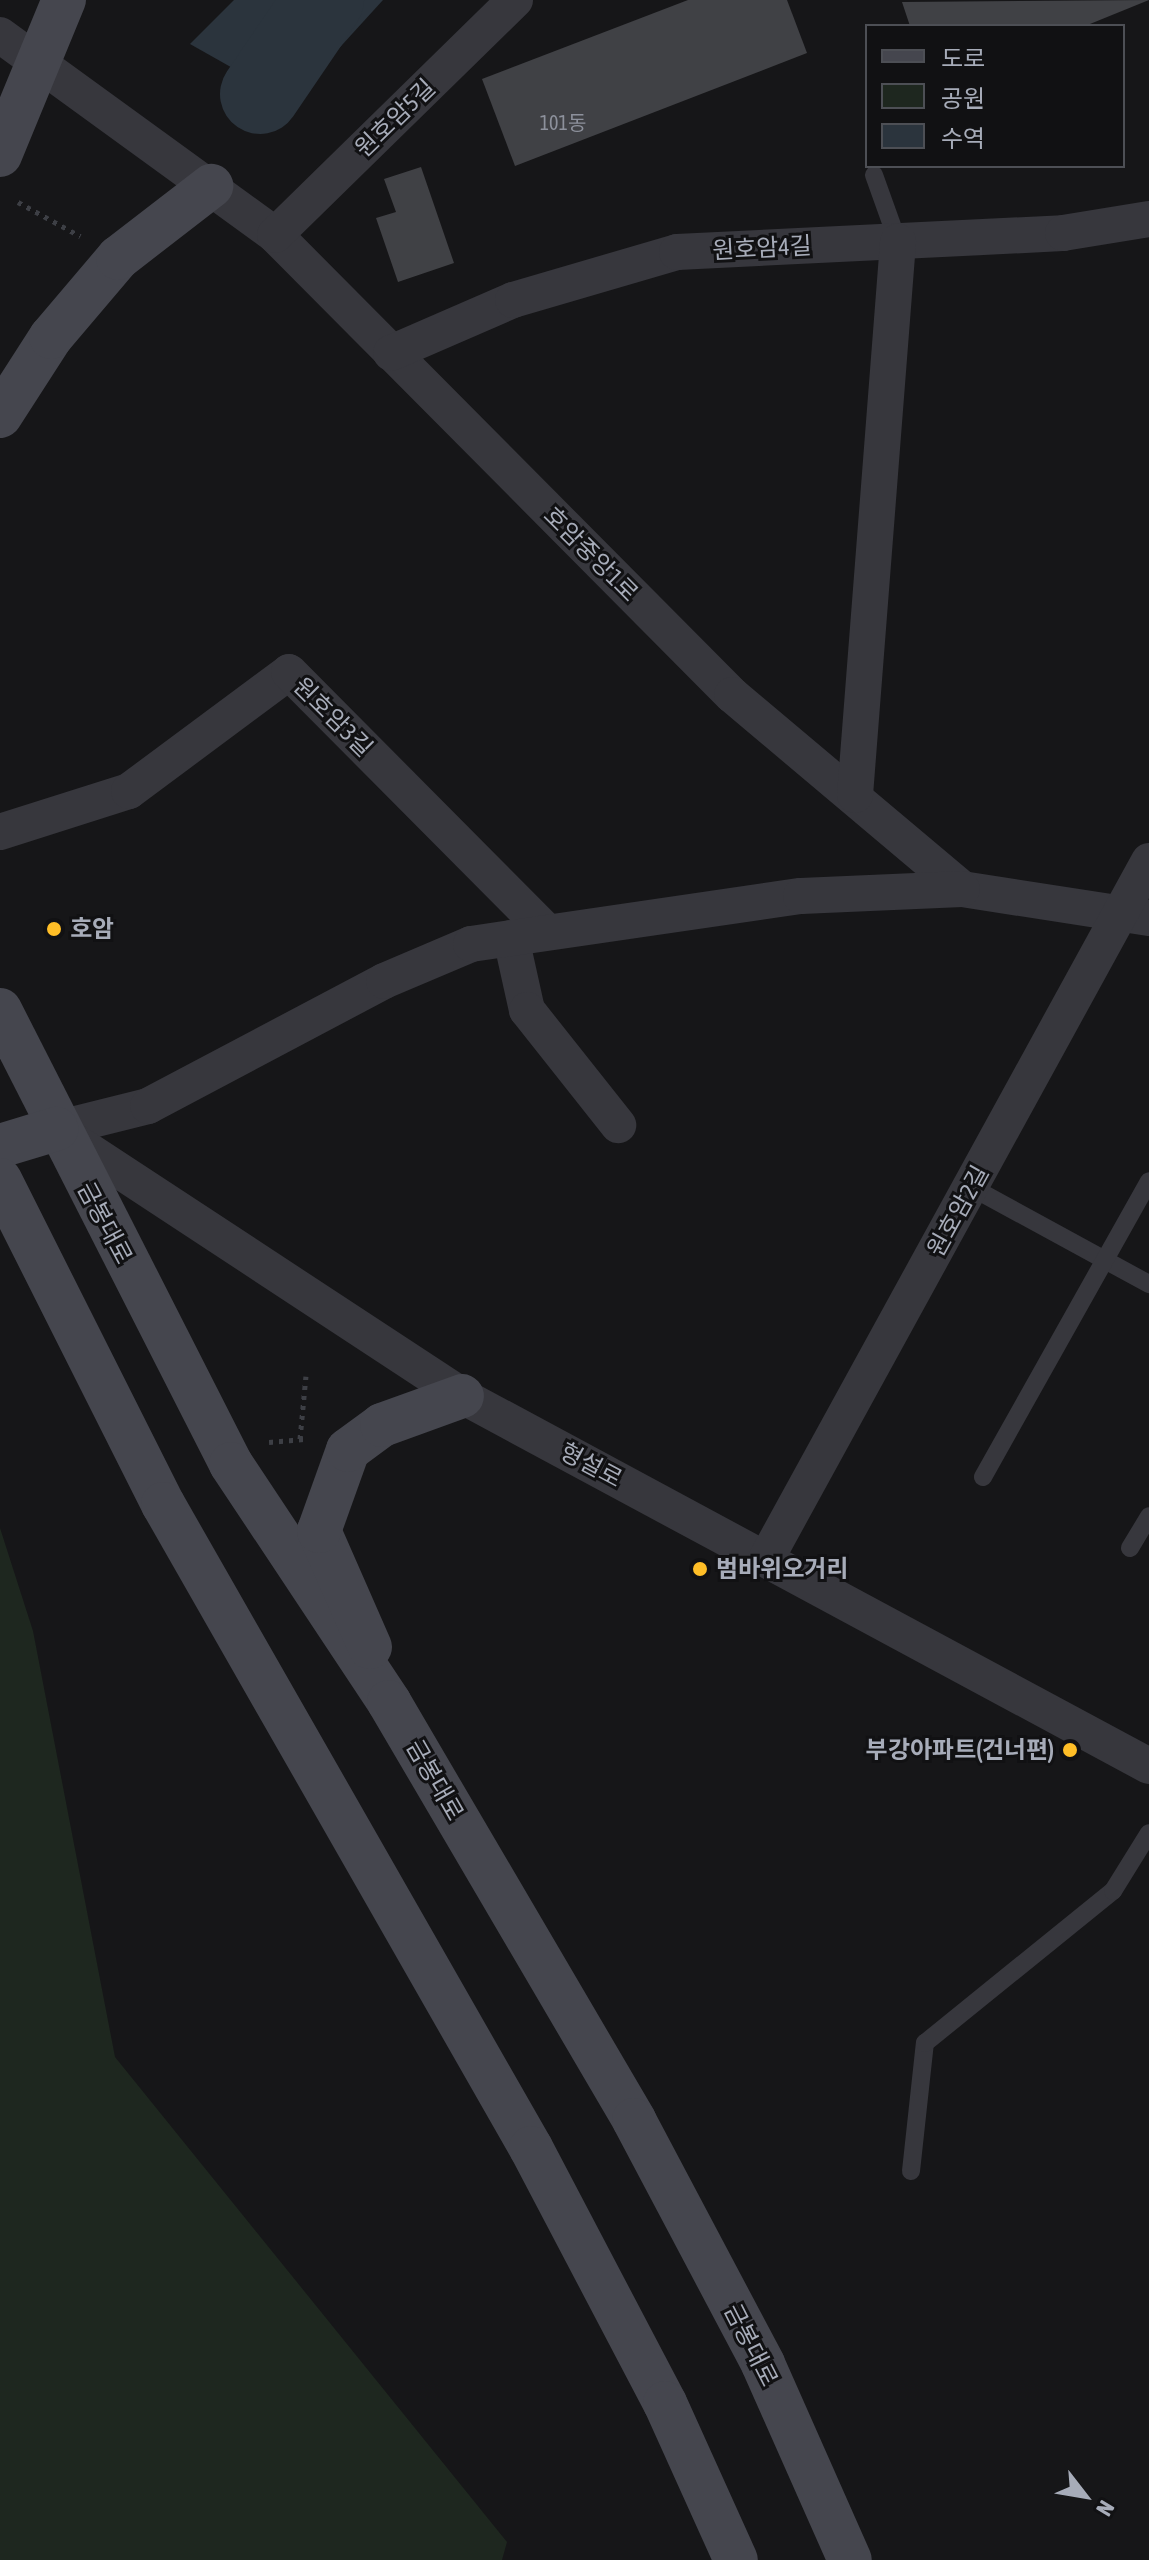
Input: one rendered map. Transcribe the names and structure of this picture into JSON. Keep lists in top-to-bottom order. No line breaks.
{"streets":{"street":["원호암5길","원호암4길","호암중앙1로","원호암3길","원호암2길","금봉대로","형설로"]},"crossings":[["원호암5길","호암중앙1로"],["원호암4길","호암중앙1로"],["원호암2길","형설로"],["금봉대로","형설로"]],"places":["호암","범바위오거리","부강아파트(건너편)"],"house_numbers":["101동"],"legend":["도로","공원","수역"],"north":"bottom right"}
